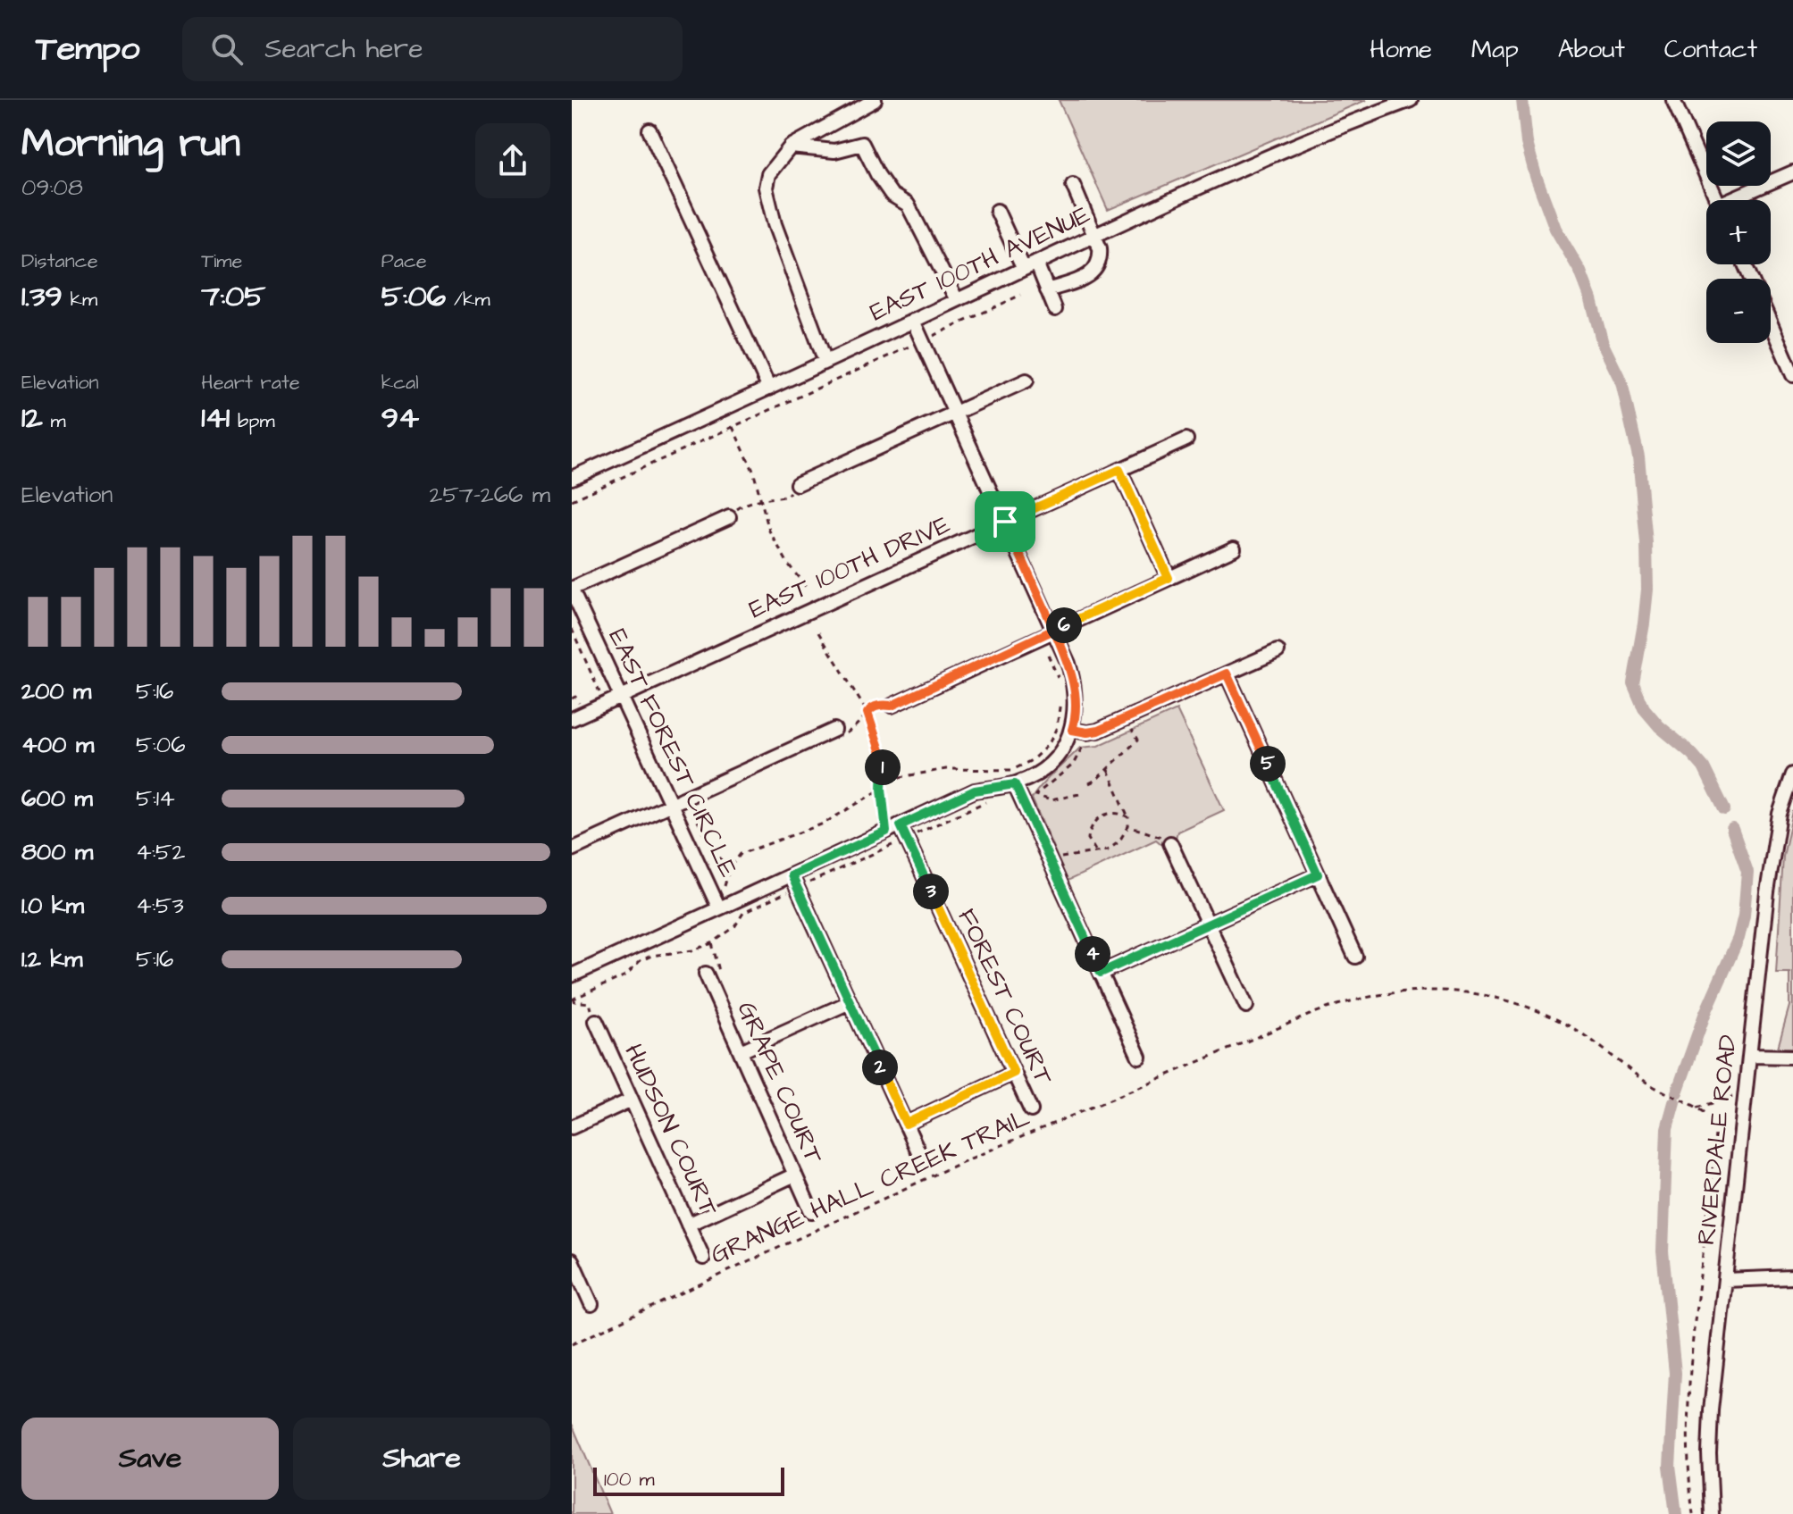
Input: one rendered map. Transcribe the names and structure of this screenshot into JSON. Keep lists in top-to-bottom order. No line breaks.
{"streets":{"street":["EAST 100TH AVENUE","EAST 100TH DRIVE","EAST FOREST CIRCLE","FOREST COURT","GRAPE COURT","HUDSON COURT","RIVERDALE ROAD"],"path":["GRANGE HALL CREEK TRAIL"]},"crossings":[["EAST 100TH DRIVE","EAST FOREST CIRCLE"],["EAST FOREST CIRCLE","FOREST COURT"]],"scale_bar":"100 m","page":{"header":"Tempo","search":"Search here","nav":["Home","Map","About","Contact"],"heading":["Morning run","09:08"],"map_buttons":["+","−"],"stats":[["Distance","1.39 km"],["Time","7:05"],["Pace","5:06 /km"],["Elevation","12 m"],["Heart rate","141 bpm"],["kcal","94"]],"chart":["Elevation","257–266 m"],"pins":["6","5","1","3","4","2"],"list":[{"name":"200 m","note":"5:16"},{"name":"400 m","note":"5:06"},{"name":"600 m","note":"5:14"},{"name":"800 m","note":"4:52"},{"name":"1.0 km","note":"4:53"},{"name":"1.2 km","note":"5:16"}],"buttons":["Save","Share"],"scale":"100 m"}}
